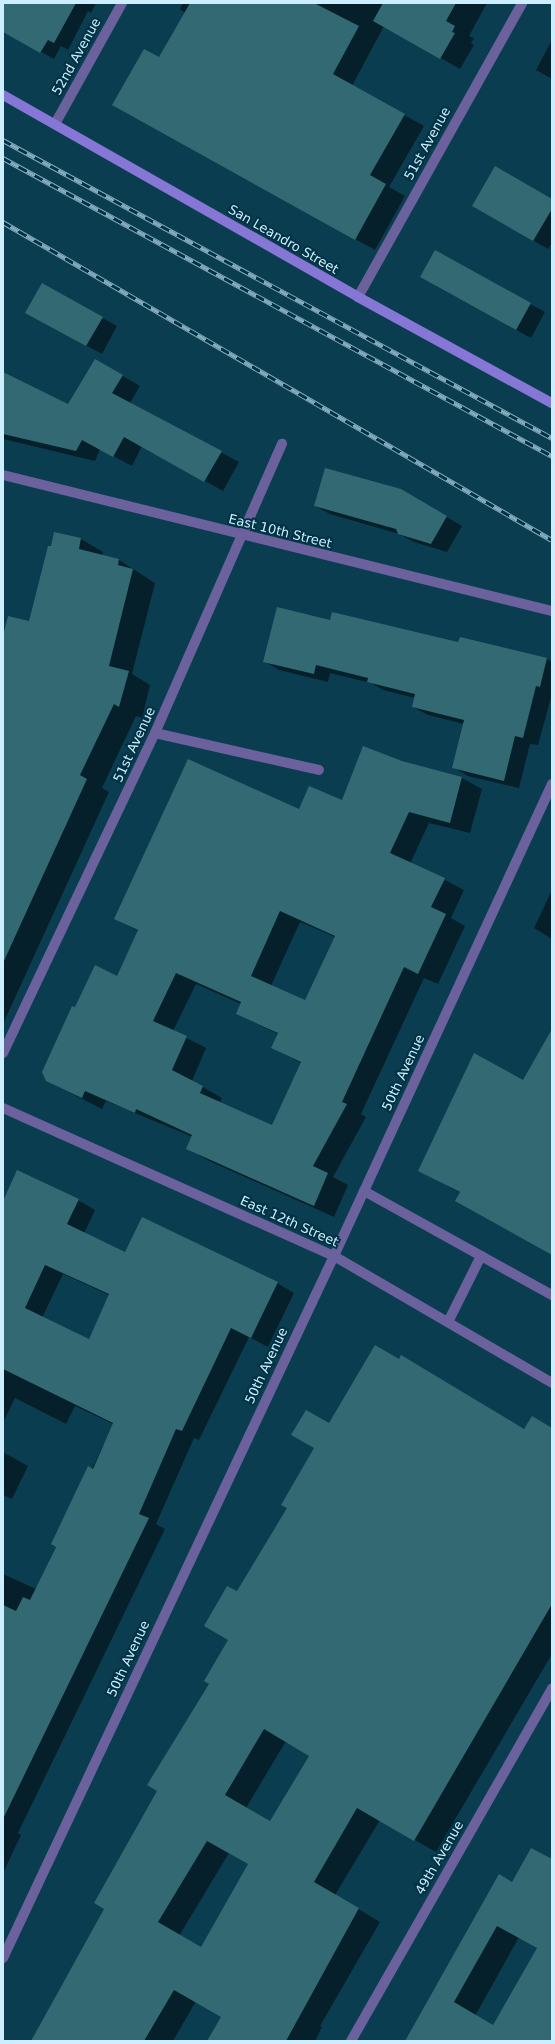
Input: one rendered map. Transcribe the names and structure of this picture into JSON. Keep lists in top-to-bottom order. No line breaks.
{"streets":{"main road":["San Leandro Street"],"street":["52nd Avenue","51st Avenue","East 10th Street","50th Avenue","East 12th Street","49th Avenue"]},"crossings":[["52nd Avenue","San Leandro Street"],["51st Avenue","San Leandro Street"],["51st Avenue","East 10th Street"],["50th Avenue","East 12th Street"]]}
